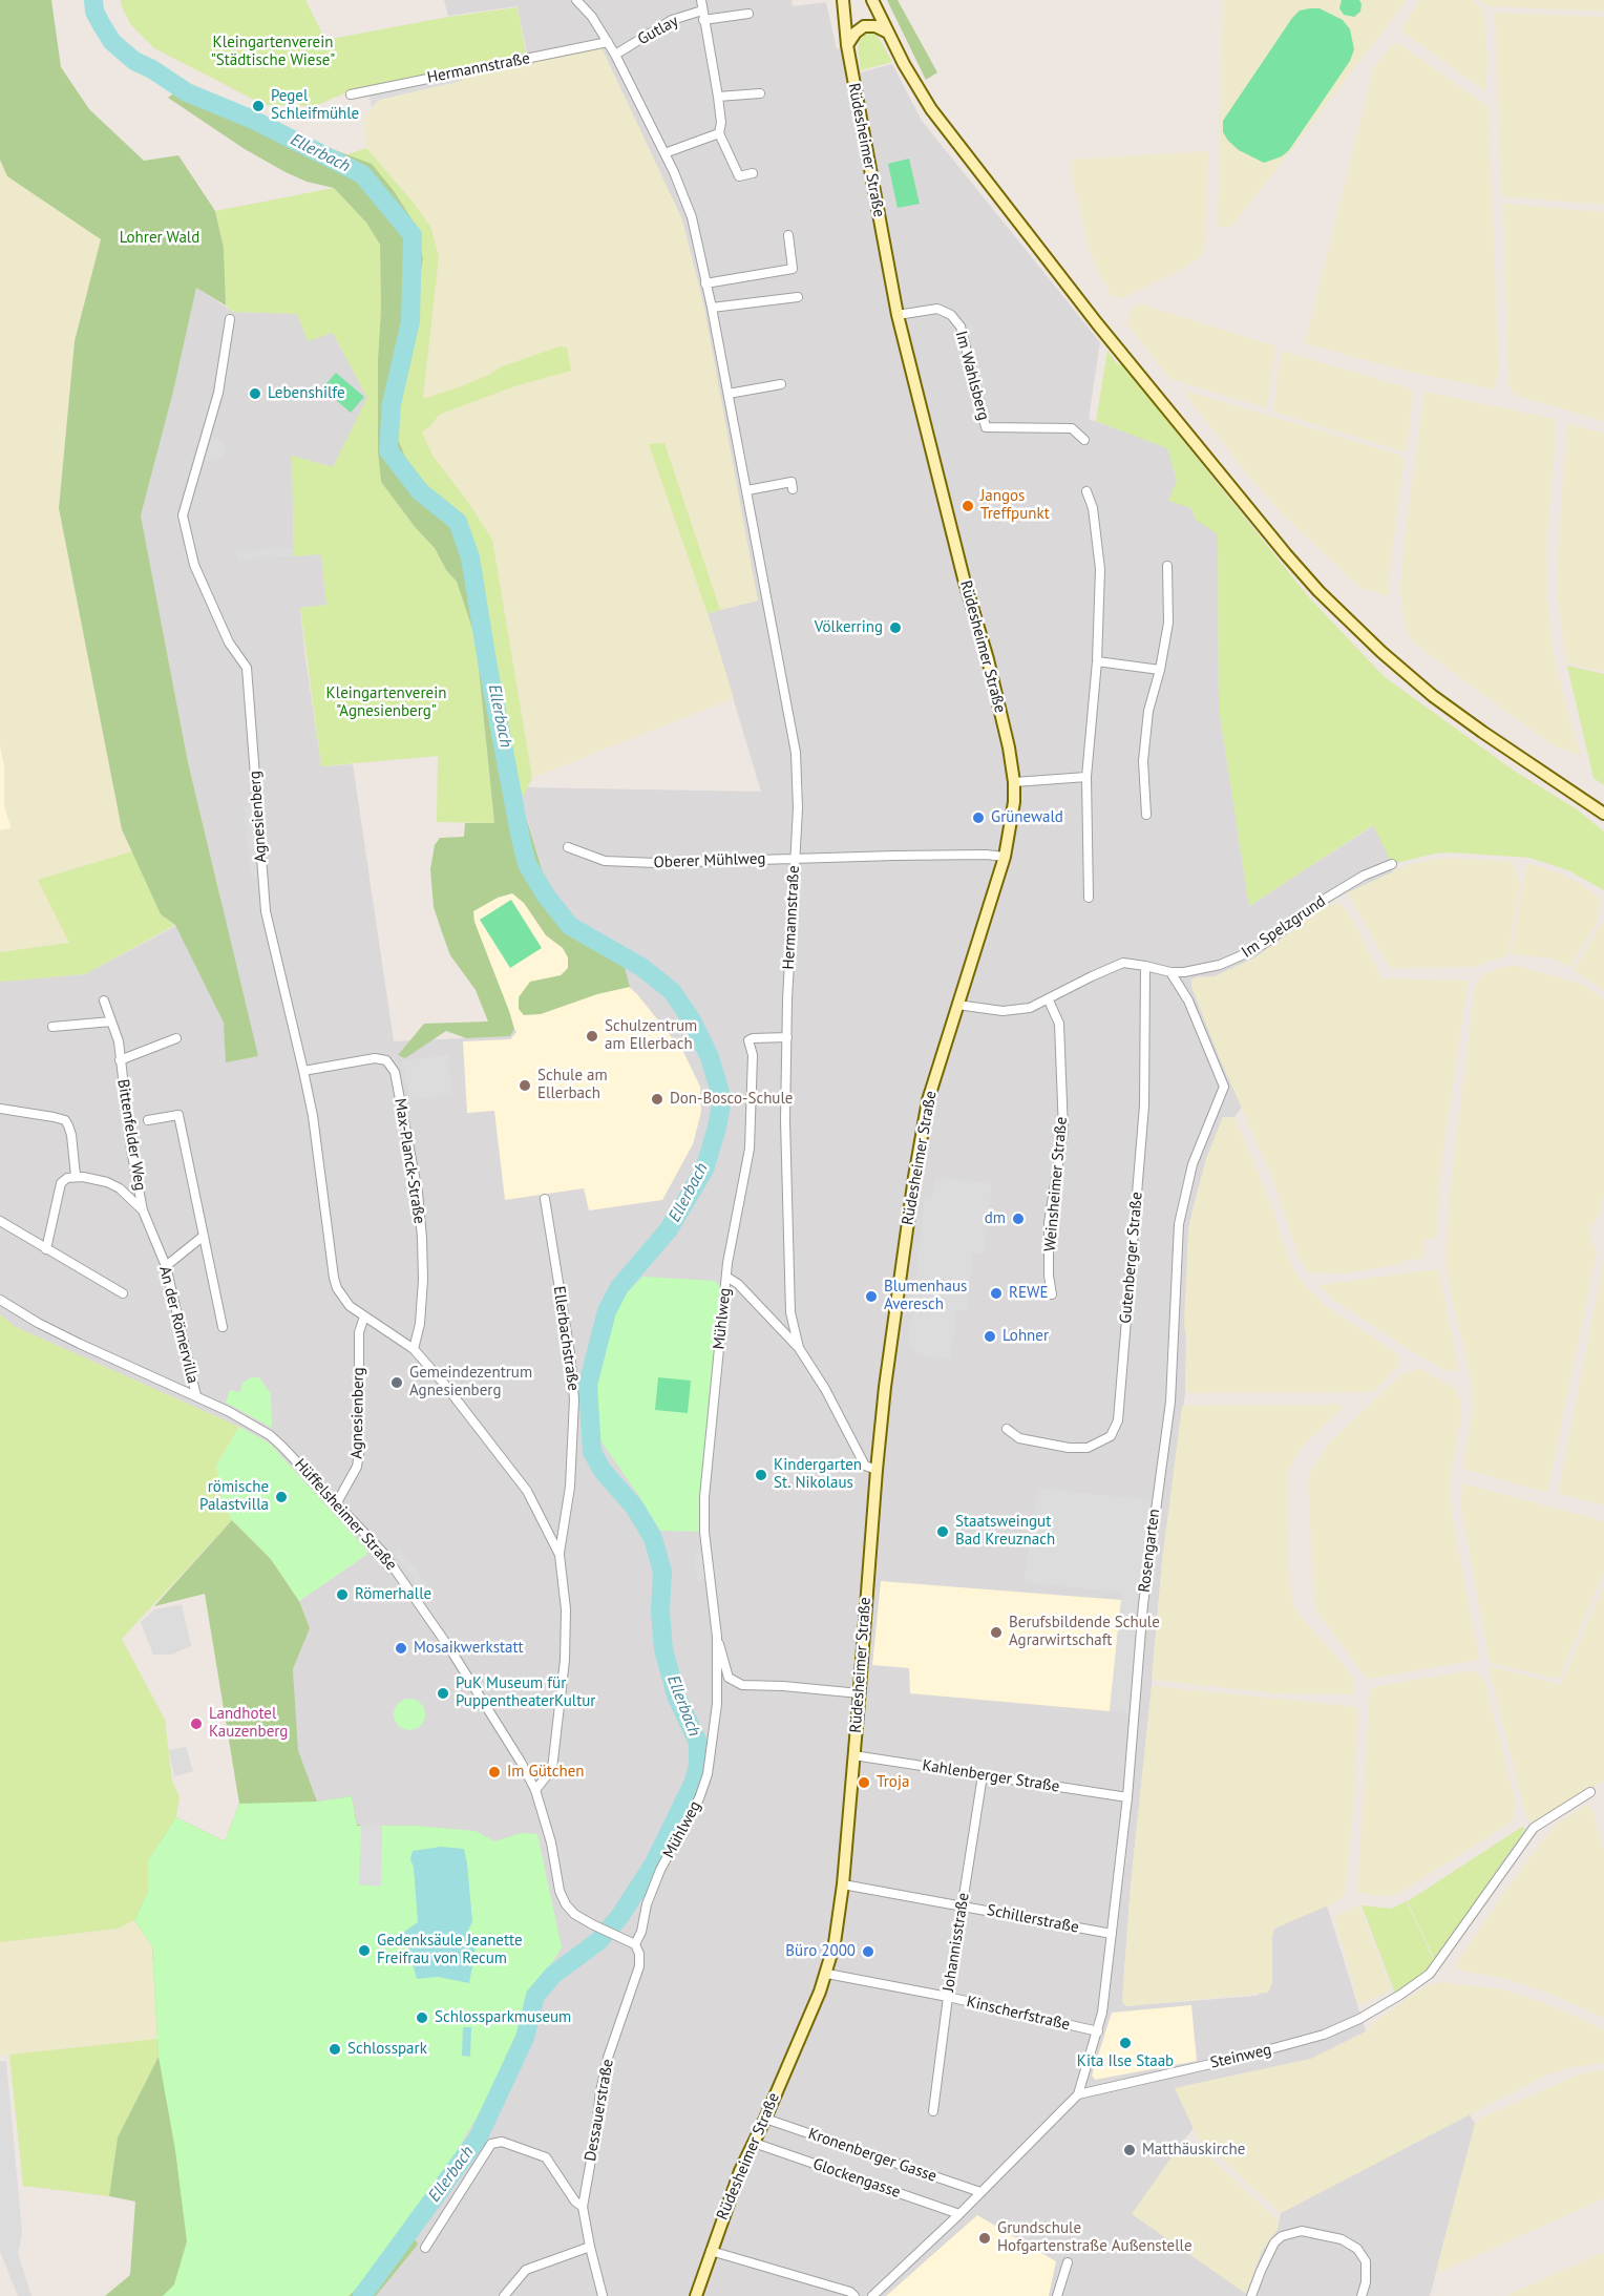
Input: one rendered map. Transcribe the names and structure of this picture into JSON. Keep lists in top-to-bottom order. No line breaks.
{"streets":{"street":["Gutlay","Hermannstraße","Rüdesheimer Straße","Im Wahlsberg","Agnesienberg","Oberer Mühlweg","Im Spelzgrund","Bittenfelder Weg","Max-Planck-Straße","Weinsheimer Straße","Gutenberger Straße","Mühlweg","An der Römervilla","Ellerbachstraße","Hüffelsheimer Straße","Rosengarten","Kahlenberger Straße","Schillerstraße","Johannisstraße","Kinscherfstraße","Steinweg","Dessauerstraße","Kronenberger Gasse","Glockengasse"]},"crossings":[["Gutlay","Hermannstraße"],["Hermannstraße","Rüdesheimer Straße"],["Hermannstraße","Oberer Mühlweg"],["Hermannstraße","Mühlweg"],["Rüdesheimer Straße","Im Wahlsberg"],["Rüdesheimer Straße","Oberer Mühlweg"],["Rüdesheimer Straße","Im Spelzgrund"],["Rüdesheimer Straße","Mühlweg"],["Rüdesheimer Straße","Kahlenberger Straße"],["Rüdesheimer Straße","Schillerstraße"],["Rüdesheimer Straße","Kinscherfstraße"],["Rüdesheimer Straße","Kronenberger Gasse"],["Rüdesheimer Straße","Glockengasse"],["Agnesienberg","Max-Planck-Straße"],["Agnesienberg","Ellerbachstraße"],["Agnesienberg","Hüffelsheimer Straße"],["Im Spelzgrund","Weinsheimer Straße"],["Im Spelzgrund","Gutenberger Straße"],["Im Spelzgrund","Rosengarten"],["Bittenfelder Weg","An der Römervilla"],["Mühlweg","Hüffelsheimer Straße"],["Mühlweg","Dessauerstraße"],["An der Römervilla","Hüffelsheimer Straße"],["Hüffelsheimer Straße","Dessauerstraße"],["Rosengarten","Kahlenberger Straße"],["Rosengarten","Schillerstraße"],["Rosengarten","Kinscherfstraße"],["Rosengarten","Steinweg"],["Kahlenberger Straße","Johannisstraße"],["Schillerstraße","Johannisstraße"],["Johannisstraße","Kinscherfstraße"]],"water":["Ellerbach"],"parks":["Kleingartenverein \"Städtische Wiese\"","Lohrer Wald","Kleingartenverein \"Agnesienberg\""],"places":["Pegel Schleifmühle","Lebenshilfe","Jangos Treffpunkt","Völkerring","Grünewald","Schulzentrum am Ellerbach","Schule am Ellerbach","Don-Bosco-Schule","dm","REWE","Blumenhaus Averesch","Lohner","Gemeindezentrum Agnesienberg","Kindergarten St. Nikolaus","römische Palastvilla","Staatsweingut Bad Kreuznach","Römerhalle","Berufsbildende Schule Agrarwirtschaft","Mosaikwerkstatt","PuK Museum für PuppentheaterKultur","Landhotel Kauzenberg","Im Gütchen","Troja","Gedenksäule Jeanette Freifrau von Recum","Büro 2000","Schlossparkmuseum","Kita Ilse Staab","Schlosspark","Matthäuskirche","Grundschule Hofgartenstraße Außenstelle"]}
